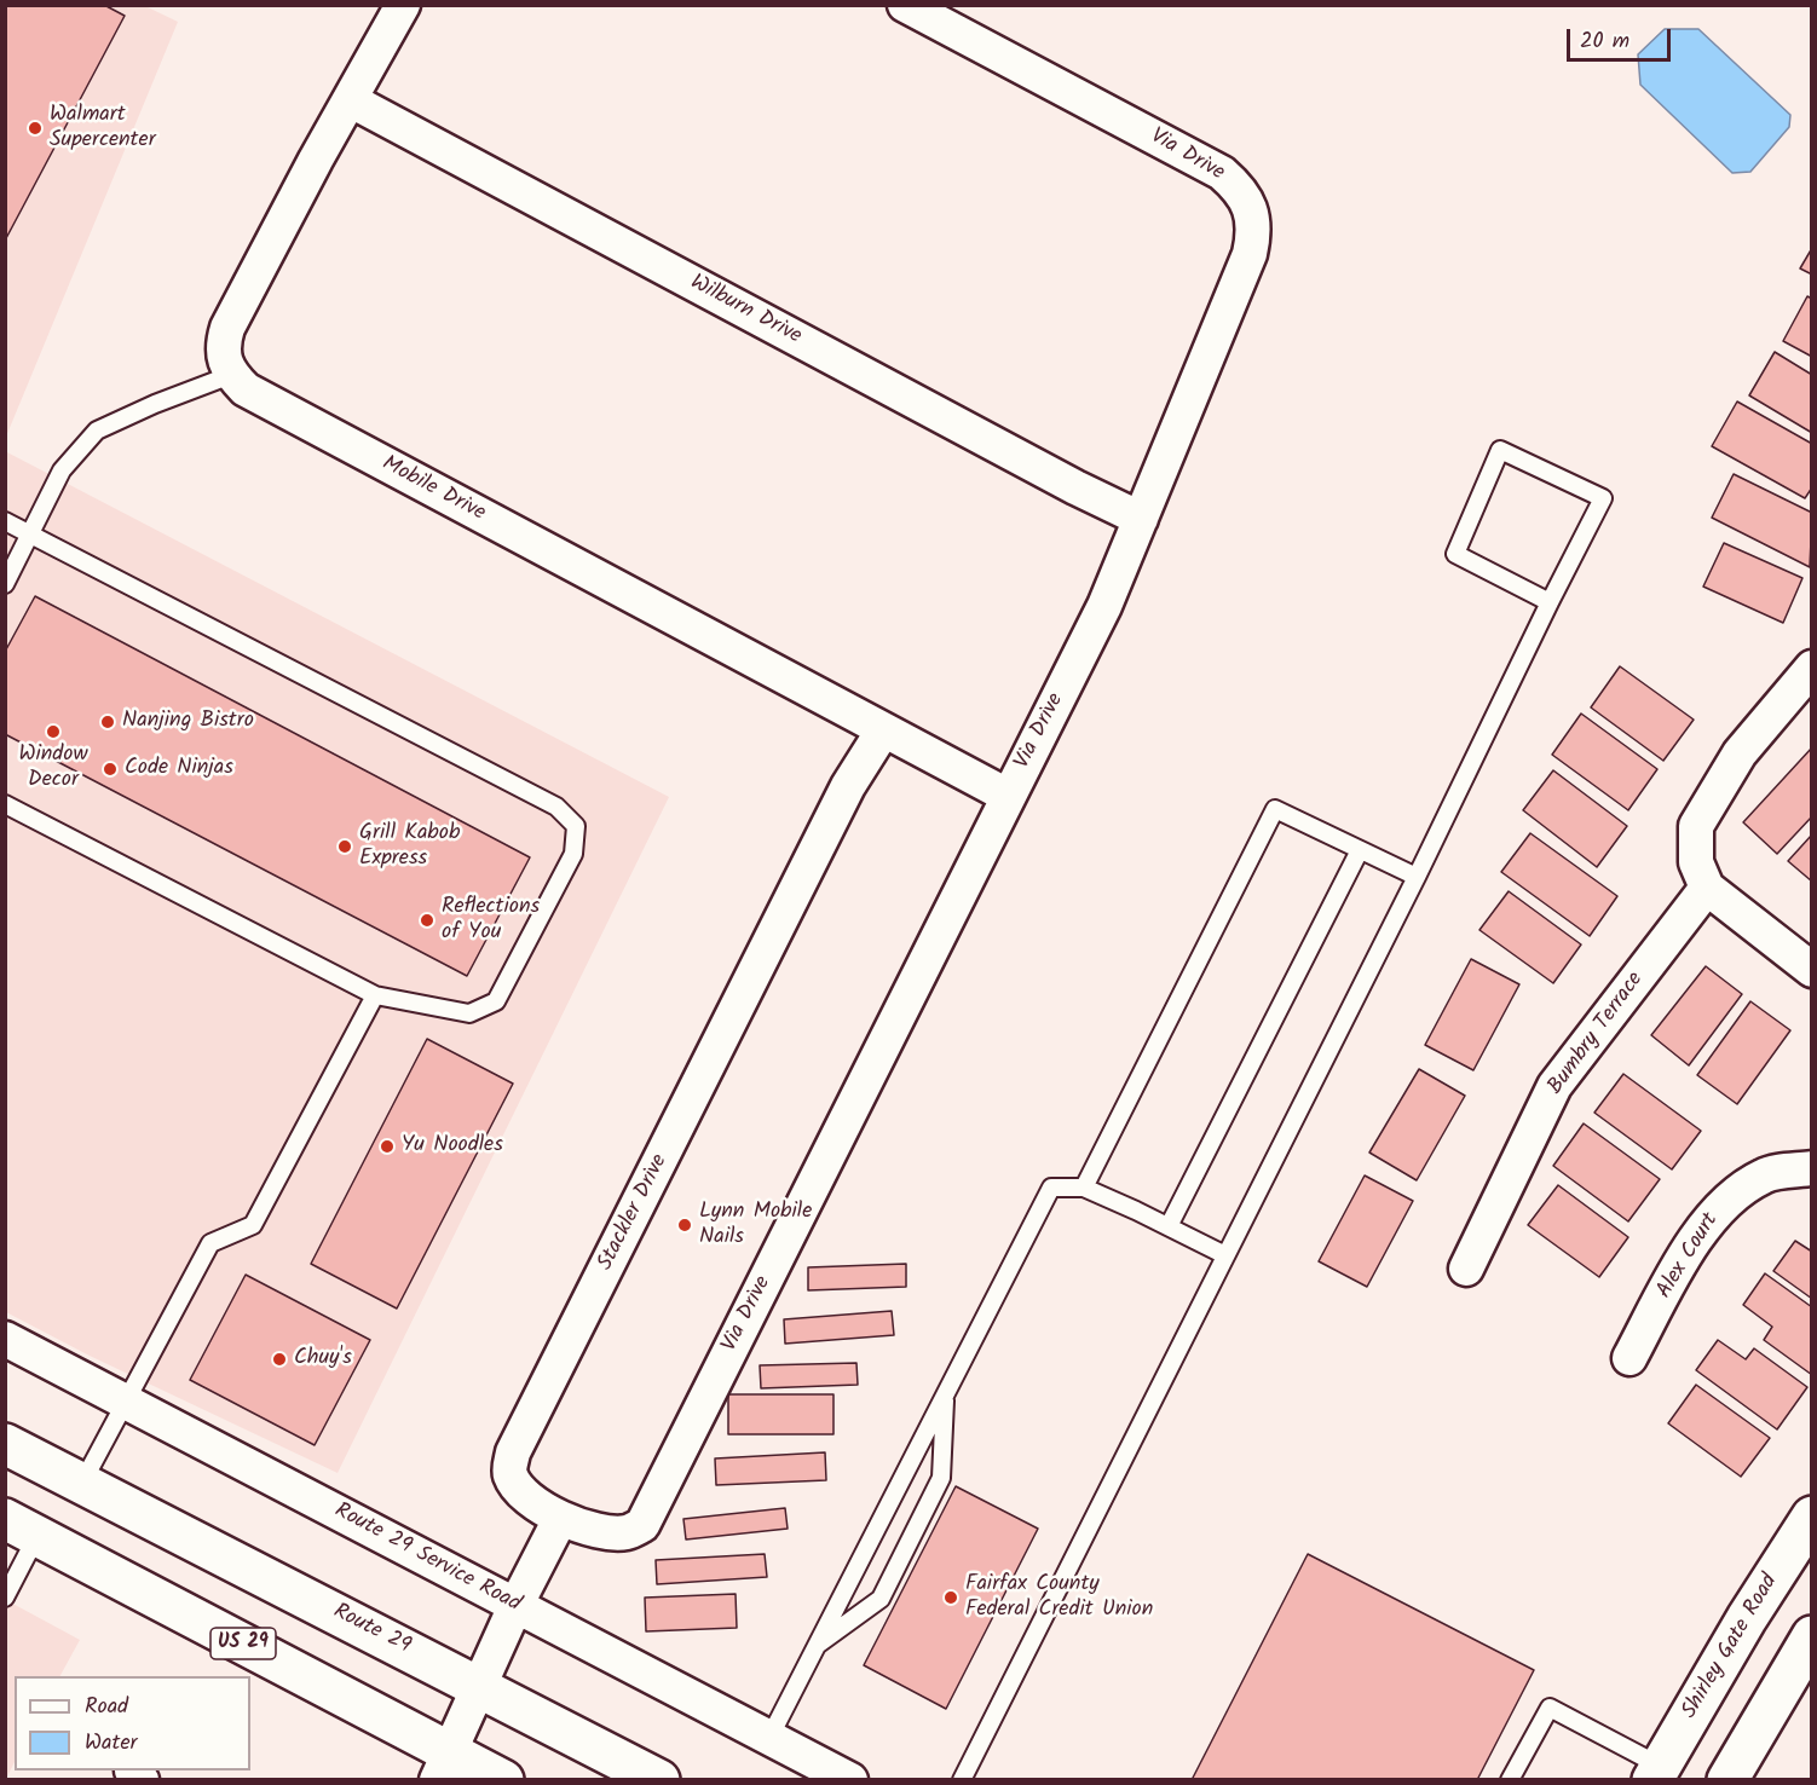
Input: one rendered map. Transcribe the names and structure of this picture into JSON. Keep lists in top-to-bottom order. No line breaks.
{"streets":{"main road":["Route 29","US 29","Shirley Gate Road"],"street":["Via Drive","Wilburn Drive","Mobile Drive","Bumbry Terrace","Stackler Drive","Alex Court","Route 29 Service Road"]},"crossings":[["Via Drive","Wilburn Drive"],["Via Drive","Mobile Drive"],["Via Drive","Stackler Drive"],["Mobile Drive","Stackler Drive"]],"places":["Walmart Supercenter","Nanjing Bistro","Window Decor","Code Ninjas","Grill Kabob Express","Reflections of You","Yu Noodles","Lynn Mobile Nails","Chuy's","Fairfax County Federal Credit Union"],"legend":["Road","Water"],"scale_bar":"20 m"}
